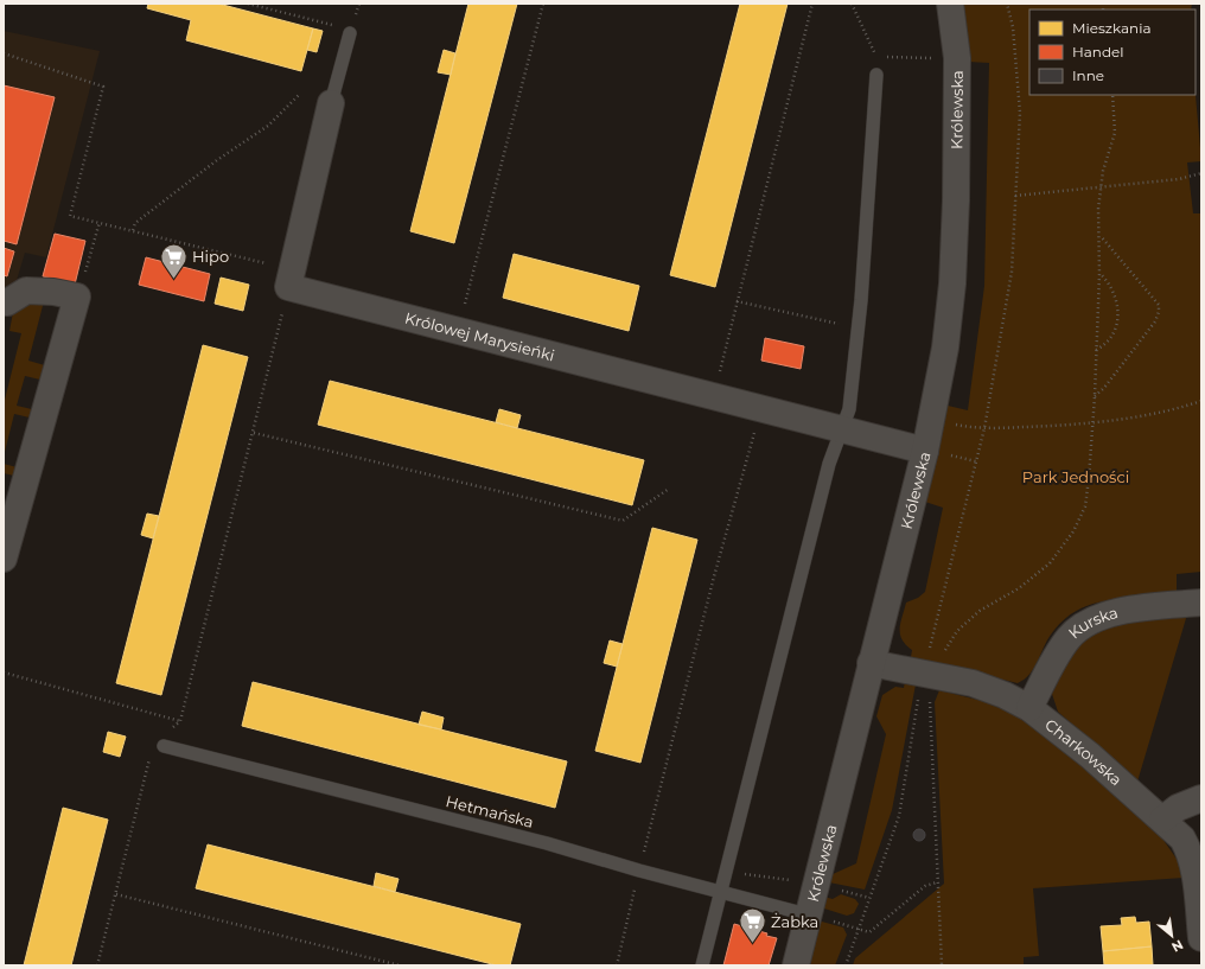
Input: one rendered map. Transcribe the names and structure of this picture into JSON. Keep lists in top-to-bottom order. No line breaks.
{"streets":{"street":["Królewska","Królowej Marysieńki","Kurska","Charkowska"],"lane":["Hetmańska"]},"crossings":[["Królewska","Królowej Marysieńki"],["Królewska","Charkowska"],["Królewska","Hetmańska"],["Kurska","Charkowska"]],"parks":["Park Jedności"],"places":{"supermarket":["Hipo","Żabka"]},"legend":["Mieszkania","Handel","Inne"],"north":"bottom right"}
